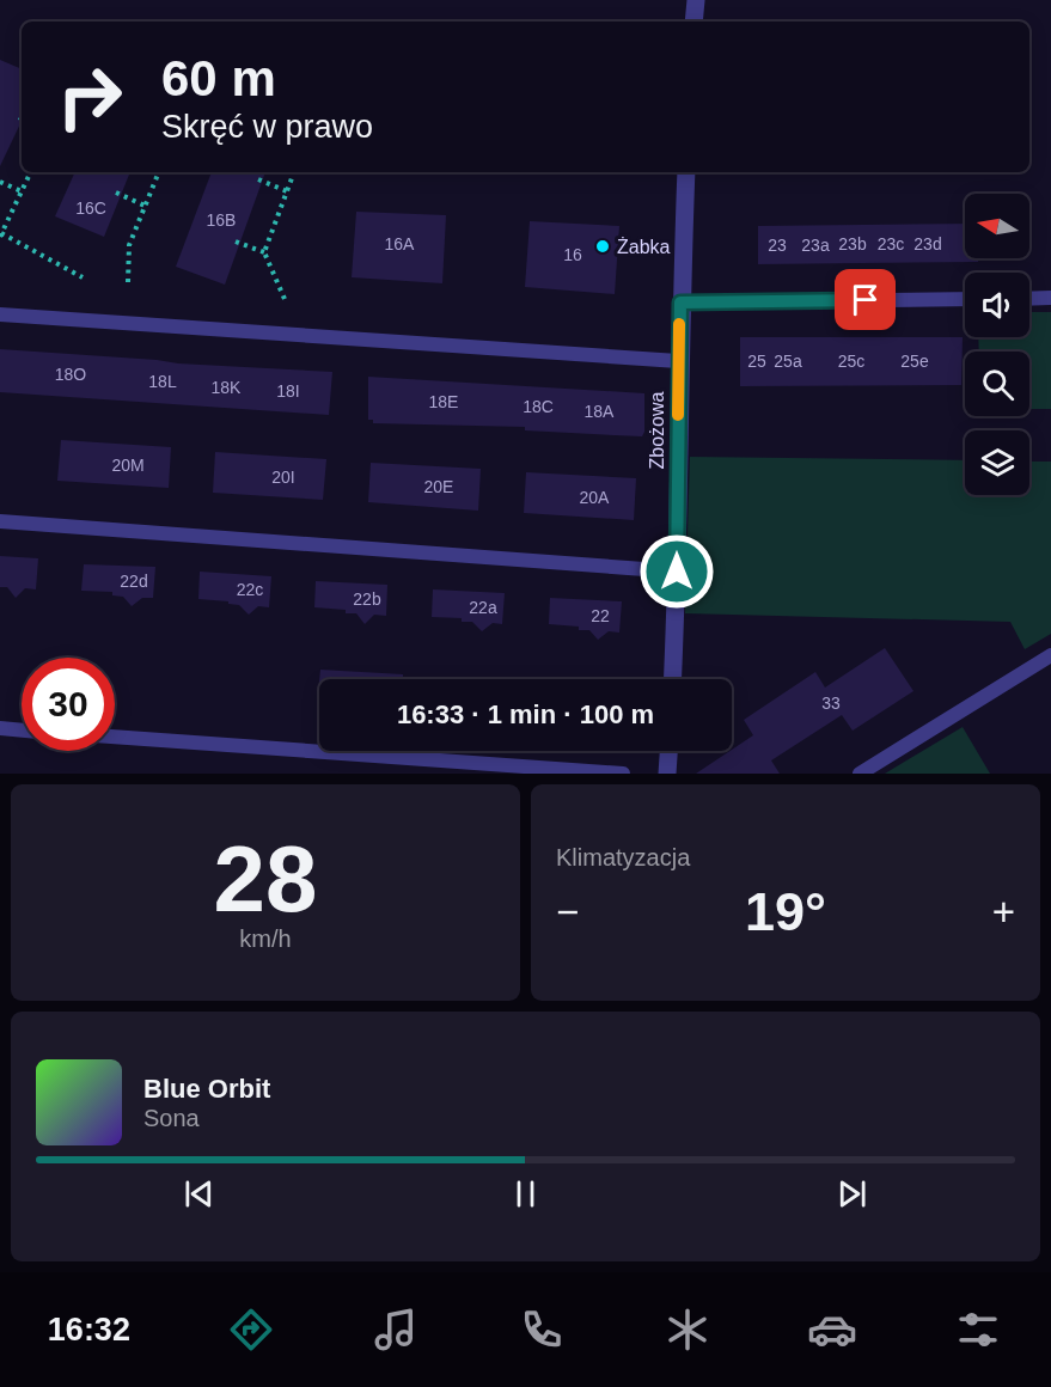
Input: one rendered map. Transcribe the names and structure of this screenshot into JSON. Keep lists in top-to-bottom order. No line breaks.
{"streets":{"street":["Zbożowa"]},"places":["Żabka"],"house_numbers":["16C","16B","16A","23b","23c","23d","23","23a","16","25","25a","25c","25e","18O","18L","18K","18I","18E","18C","18A","20M","20I","20E","20A","22d","22c","22b","22a","22","33"],"north":"left","page":{"turn":["60 m","Skręć w prawo"],"limit":"30","trip":"16:33 · 1 min · 100 m","tile":[["28","km/h"],"Klimatyzacja"],"heat":["−","19°","+"],"song":["Blue Orbit","Sona"],"tabs":"16:32"}}
